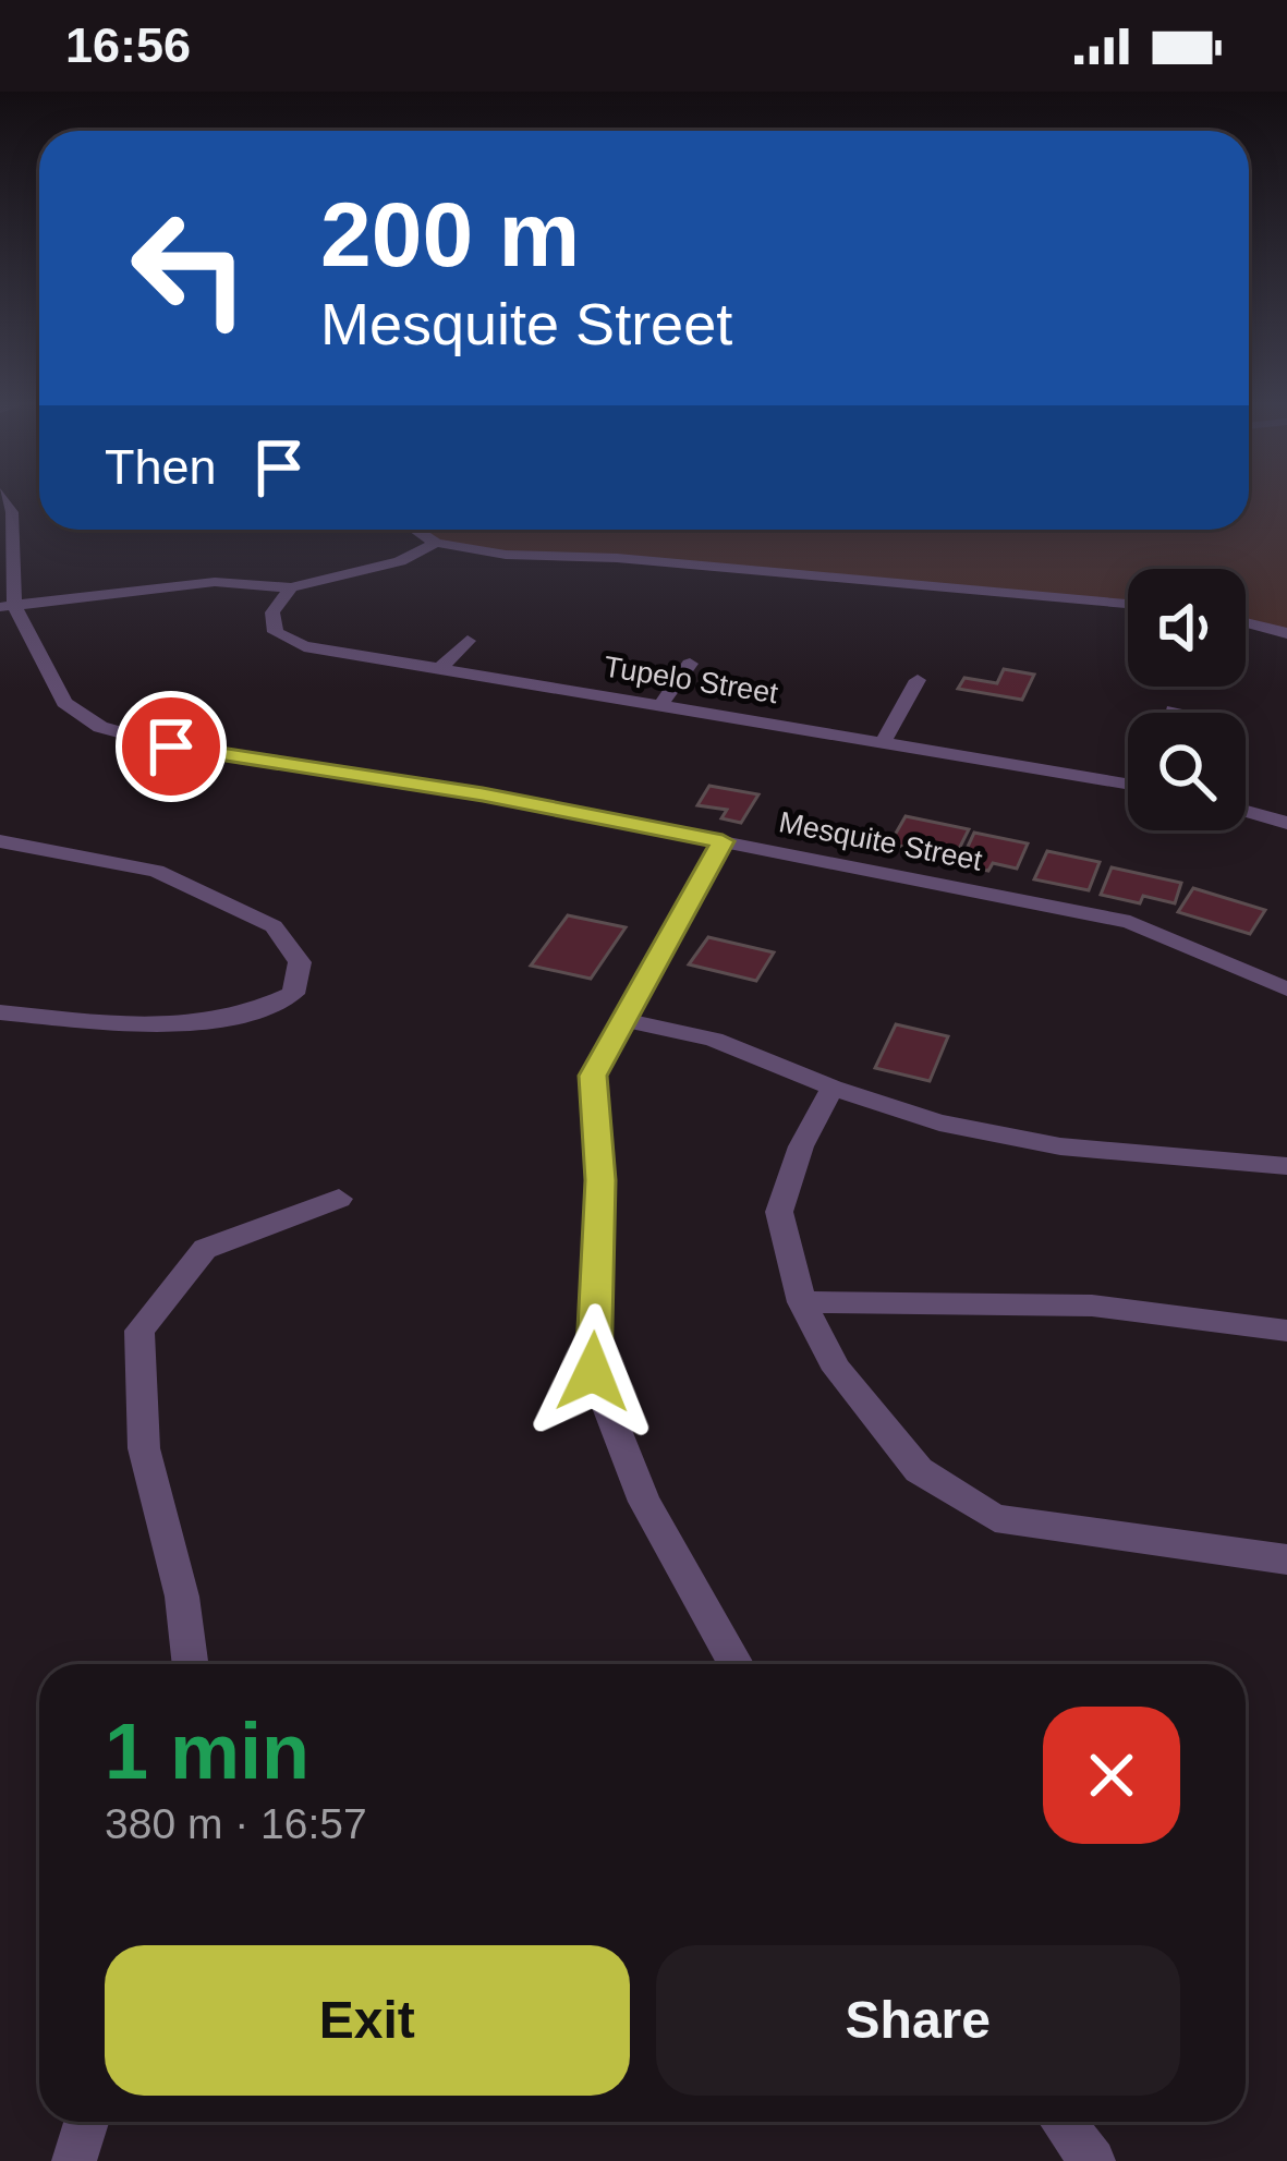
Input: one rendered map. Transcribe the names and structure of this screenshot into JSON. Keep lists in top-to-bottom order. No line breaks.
{"streets":{"street":["Tupelo Street","Mesquite Street"]},"page":{"status":"16:56","turn":["200 m","Mesquite Street"],"then":"Then","heading":["1 min","380 m · 16:57"],"buttons":["Exit","Share"]}}
